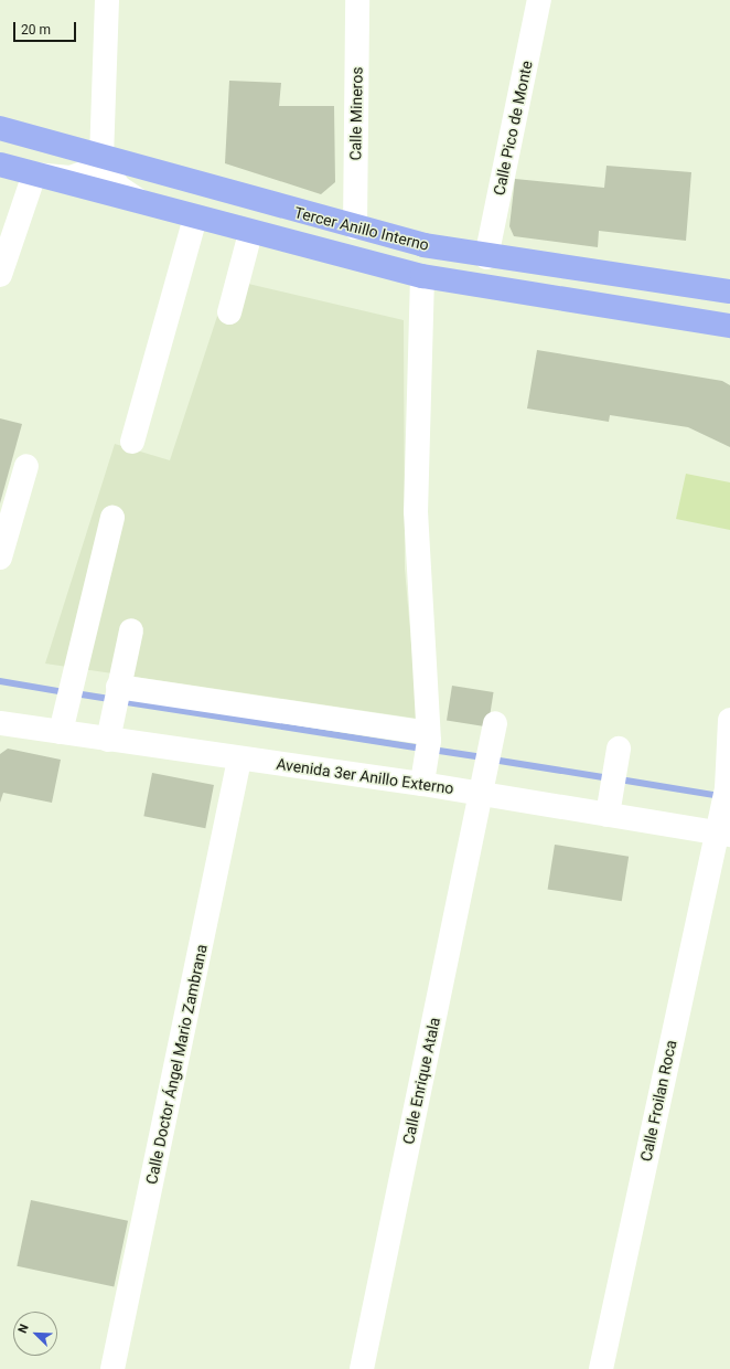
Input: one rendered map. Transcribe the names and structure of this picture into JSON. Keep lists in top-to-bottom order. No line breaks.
{"streets":{"main road":["Tercer Anillo Interno"],"street":["Calle Mineros","Calle Pico de Monte","Avenida 3er Anillo Externo","Calle Doctor Ángel Mario Zambrana","Calle Enrique Atala","Calle Froilan Roca"]},"crossings":[["Calle Mineros","Tercer Anillo Interno"],["Calle Pico de Monte","Tercer Anillo Interno"],["Avenida 3er Anillo Externo","Calle Doctor Ángel Mario Zambrana"],["Avenida 3er Anillo Externo","Calle Enrique Atala"],["Avenida 3er Anillo Externo","Calle Froilan Roca"]],"scale_bar":"20 m","north":"top left"}
